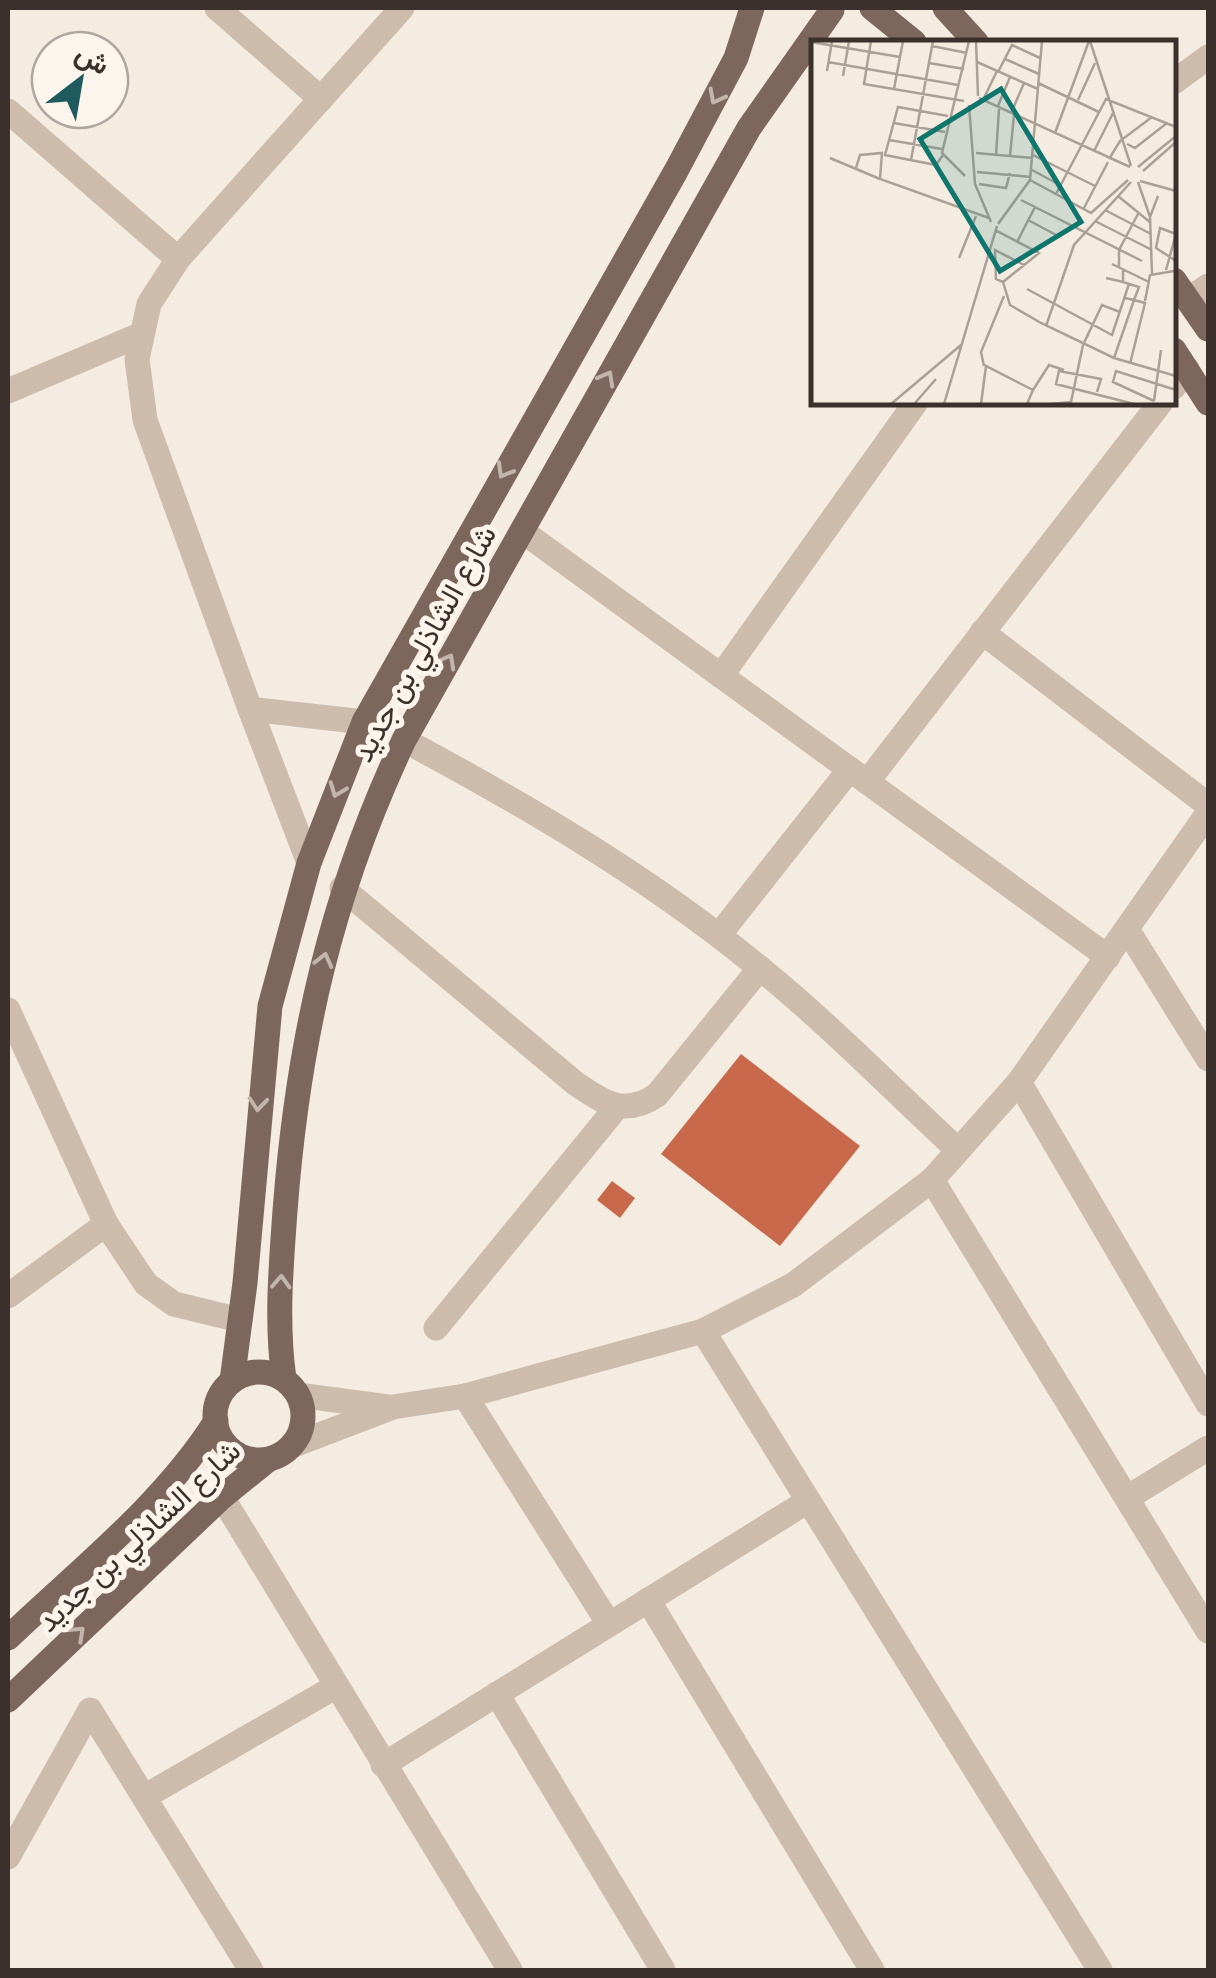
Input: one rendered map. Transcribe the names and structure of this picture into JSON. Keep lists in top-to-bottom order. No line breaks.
{"streets":{"main road":["شارع الشاذلي بن جديد"]},"north":"top right"}
